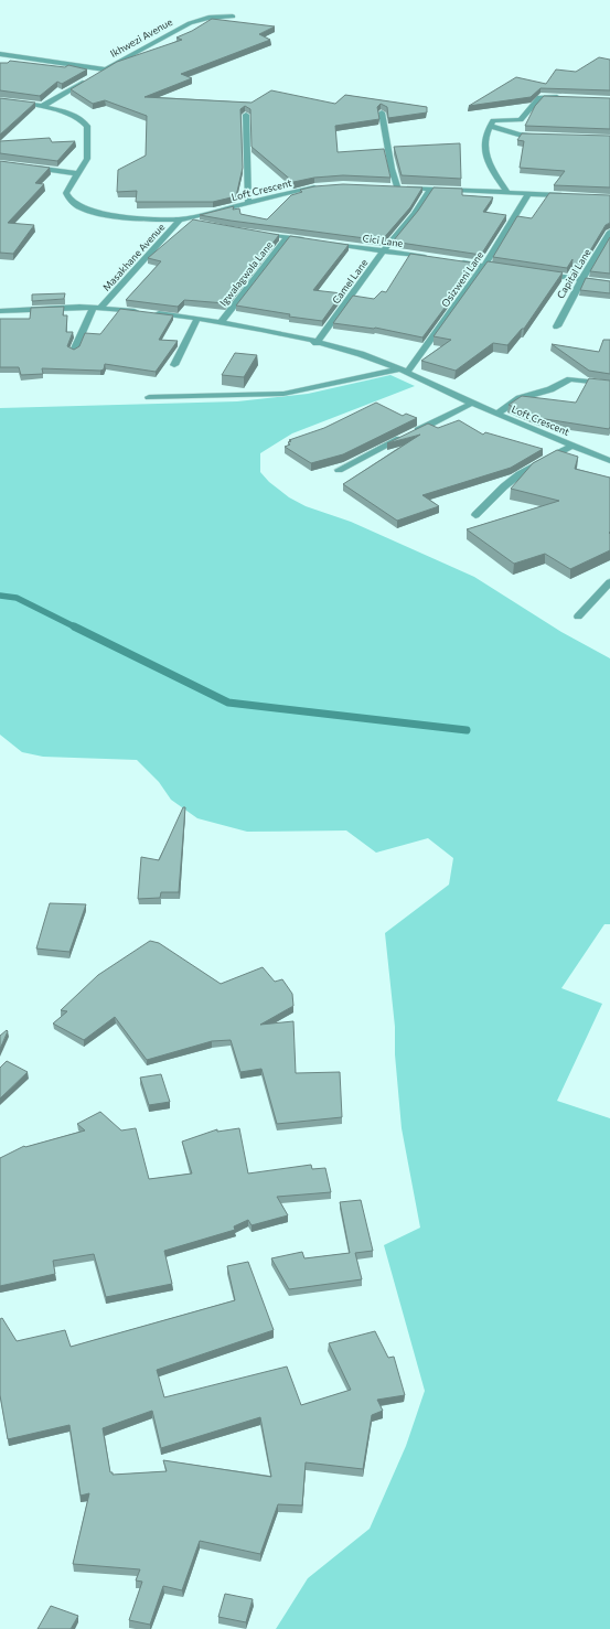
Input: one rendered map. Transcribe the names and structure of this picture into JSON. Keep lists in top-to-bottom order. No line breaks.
{"streets":{"street":["Ikhwezi Avenue","Loft Crescent","Cici Lane","Masakhane Avenue","Igwalagwala Lane","Capital Lane","Osizweni Lane","Camel Lane"]},"crossings":[["Loft Crescent","Masakhane Avenue"],["Loft Crescent","Igwalagwala Lane"],["Loft Crescent","Osizweni Lane"],["Loft Crescent","Camel Lane"],["Cici Lane","Camel Lane"]]}
